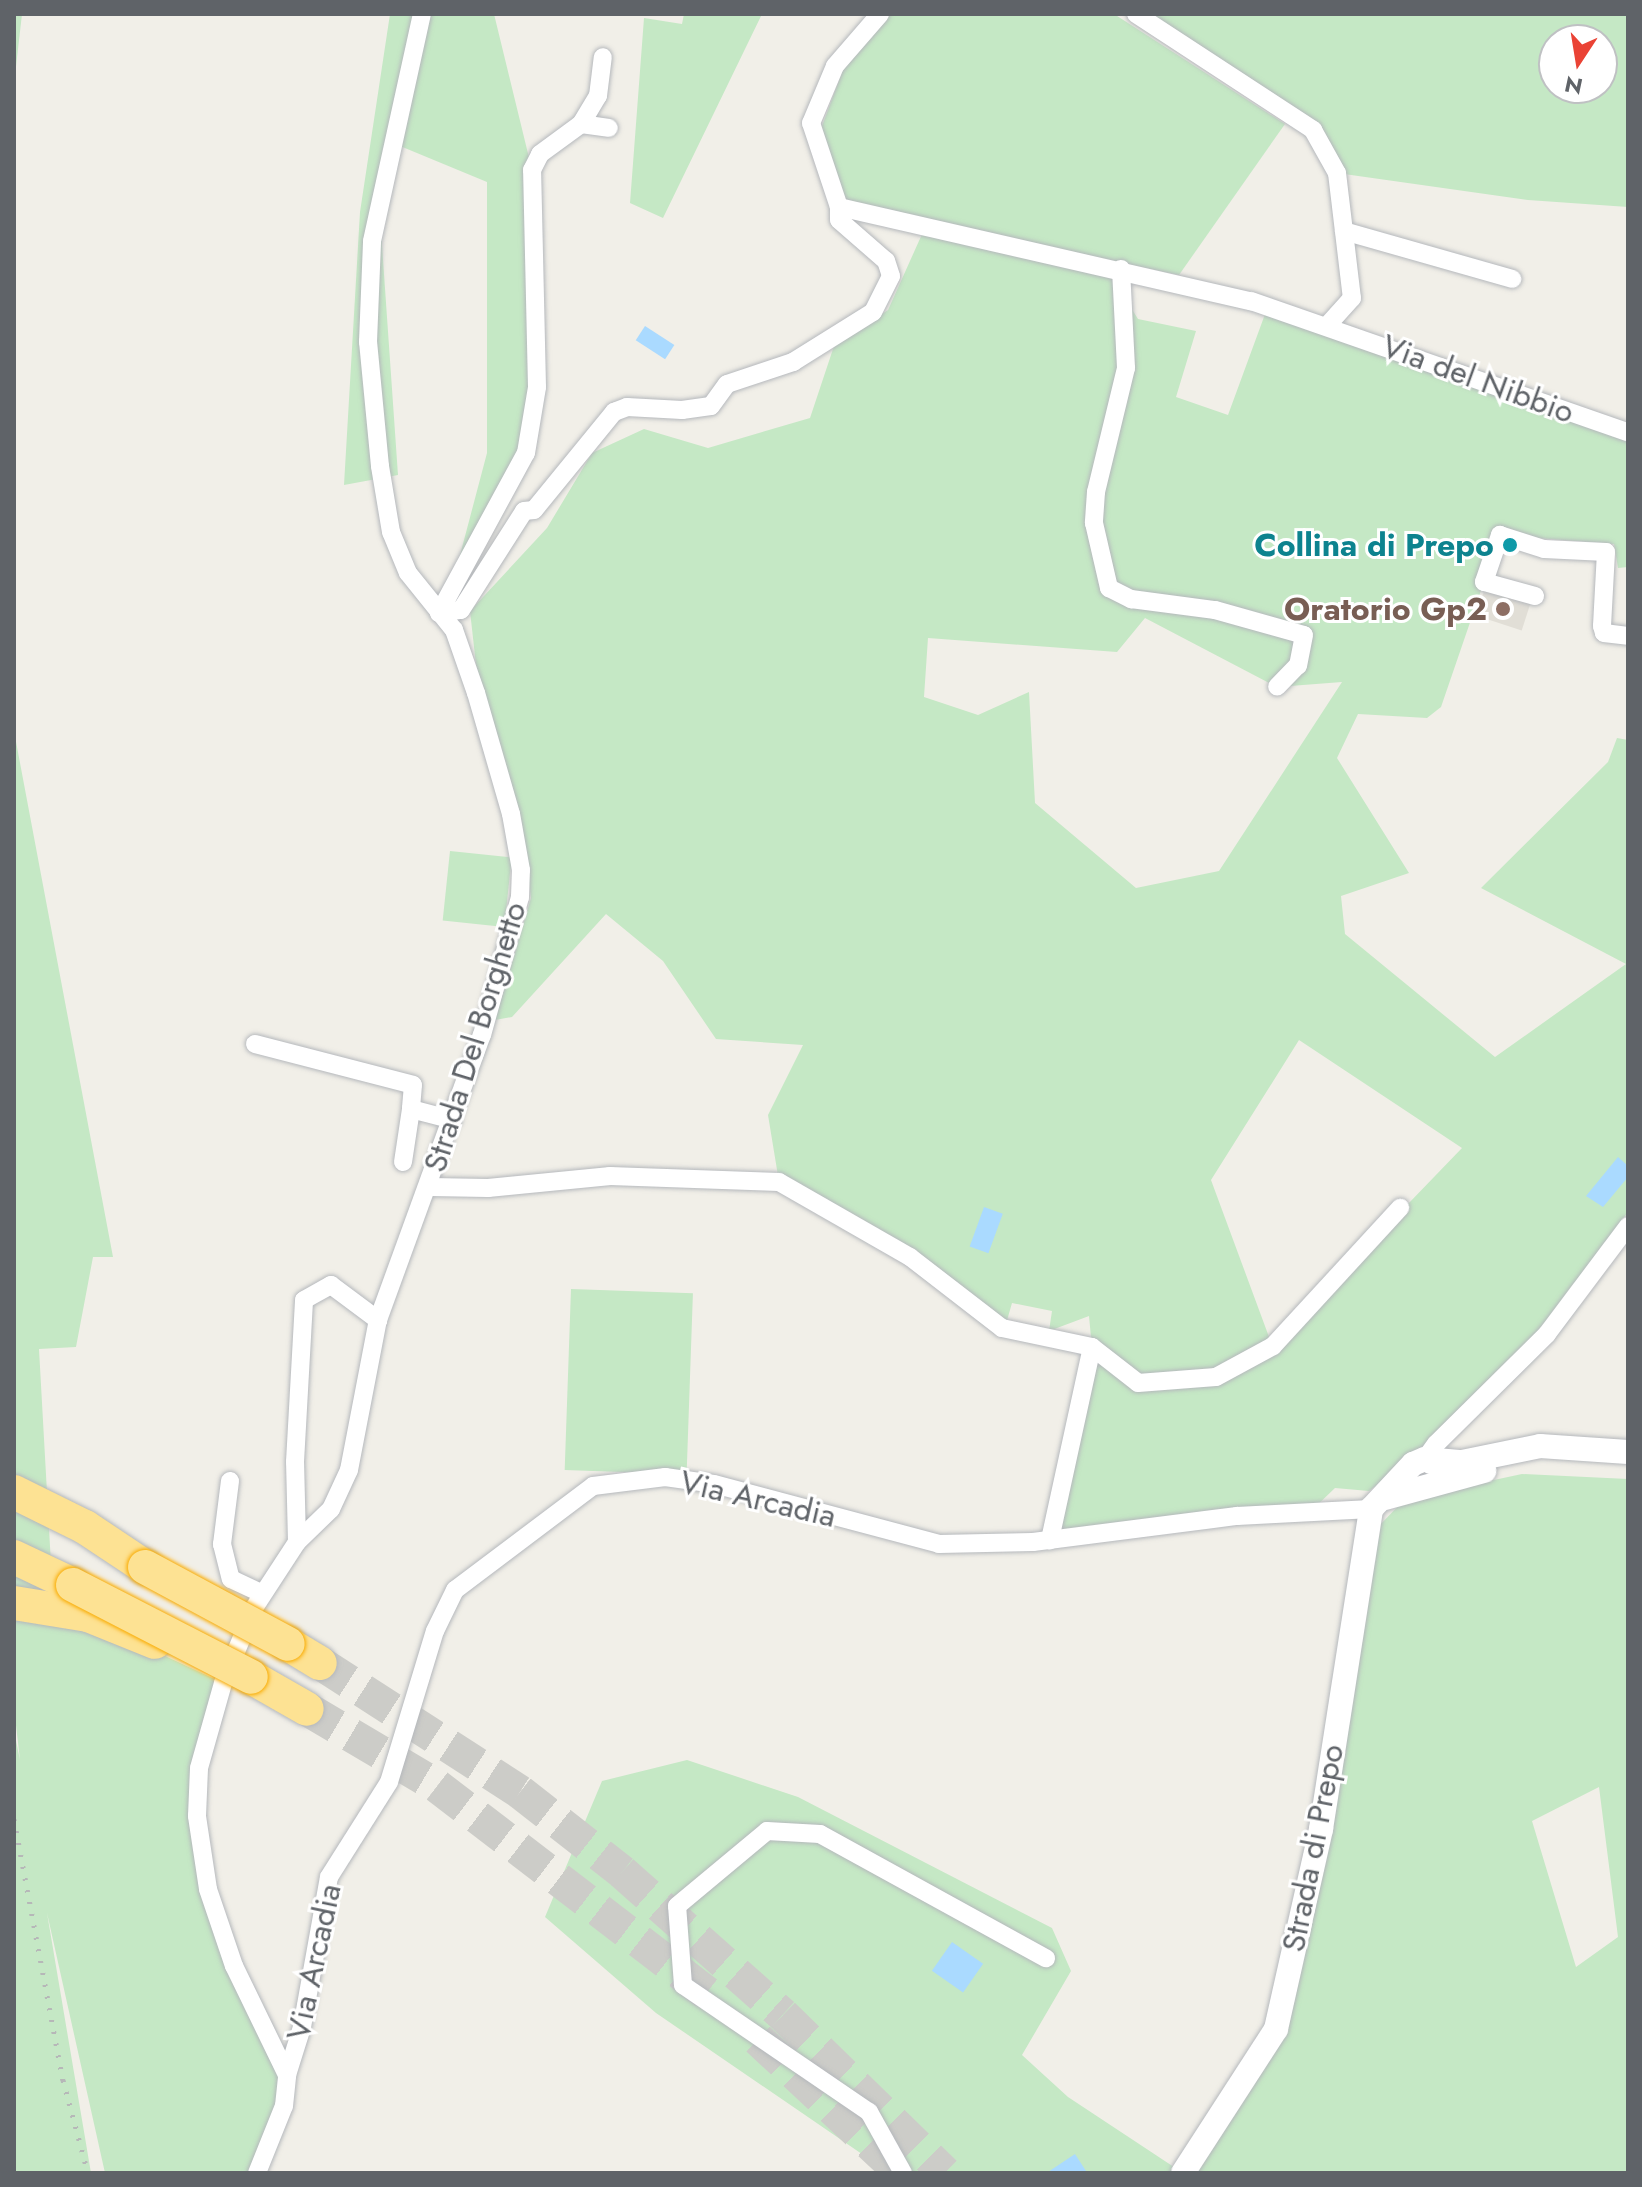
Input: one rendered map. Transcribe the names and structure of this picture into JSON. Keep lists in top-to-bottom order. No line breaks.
{"streets":{"street":["Via del Nibbio","Strada Del Borghetto","Via Arcadia","Strada di Prepo"]},"crossings":[["Strada Del Borghetto","Via Arcadia"],["Via Arcadia","Strada di Prepo"]],"places":["Collina di Prepo","Oratorio Gp2"],"north":"bottom"}
